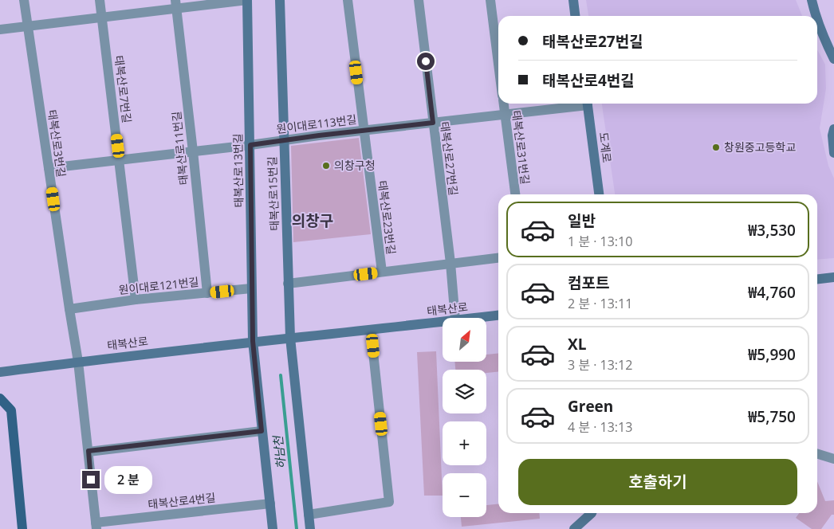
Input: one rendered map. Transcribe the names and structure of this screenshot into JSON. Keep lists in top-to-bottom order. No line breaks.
{"streets":{"street":["태복산로7번길","원이대로113번길","태복산로3번길","태복산로31번길","도계로","태복산로11번길","태복산로27번길","태복산로13번길","태복산로15번길","태복산로23번길","원이대로121번길","태복산로","태복산로4번길"]},"crossings":[["태복산로7번길","원이대로113번길"],["태복산로7번길","원이대로121번길"],["원이대로113번길","태복산로3번길"],["원이대로113번길","태복산로31번길"],["원이대로113번길","태복산로11번길"],["원이대로113번길","태복산로27번길"],["원이대로113번길","태복산로13번길"],["원이대로113번길","태복산로15번길"],["원이대로113번길","태복산로23번길"],["태복산로3번길","원이대로121번길"],["태복산로3번길","태복산로"],["태복산로3번길","태복산로4번길"],["태복산로11번길","원이대로121번길"],["태복산로13번길","원이대로121번길"],["태복산로13번길","태복산로"],["태복산로13번길","태복산로4번길"],["태복산로15번길","태복산로"],["태복산로","태복산로4번길"]],"districts":["의창구"],"water":["하남천"],"places":["창원중고등학교","의창구청"],"north":"top right","page":{"banner":["태복산로27번길","태복산로4번길"],"list":[{"name":"일반","note":"1 분 · 13:10","value":"₩3,530"},{"name":"컴포트","note":"2 분 · 13:11","value":"₩4,760"},{"name":"XL","note":"3 분 · 13:12","value":"₩5,990"},{"name":"Green","note":"4 분 · 13:13","value":"₩5,750"}],"map_buttons":["+","−"],"buttons":"호출하기","bubble":"2 분"}}
